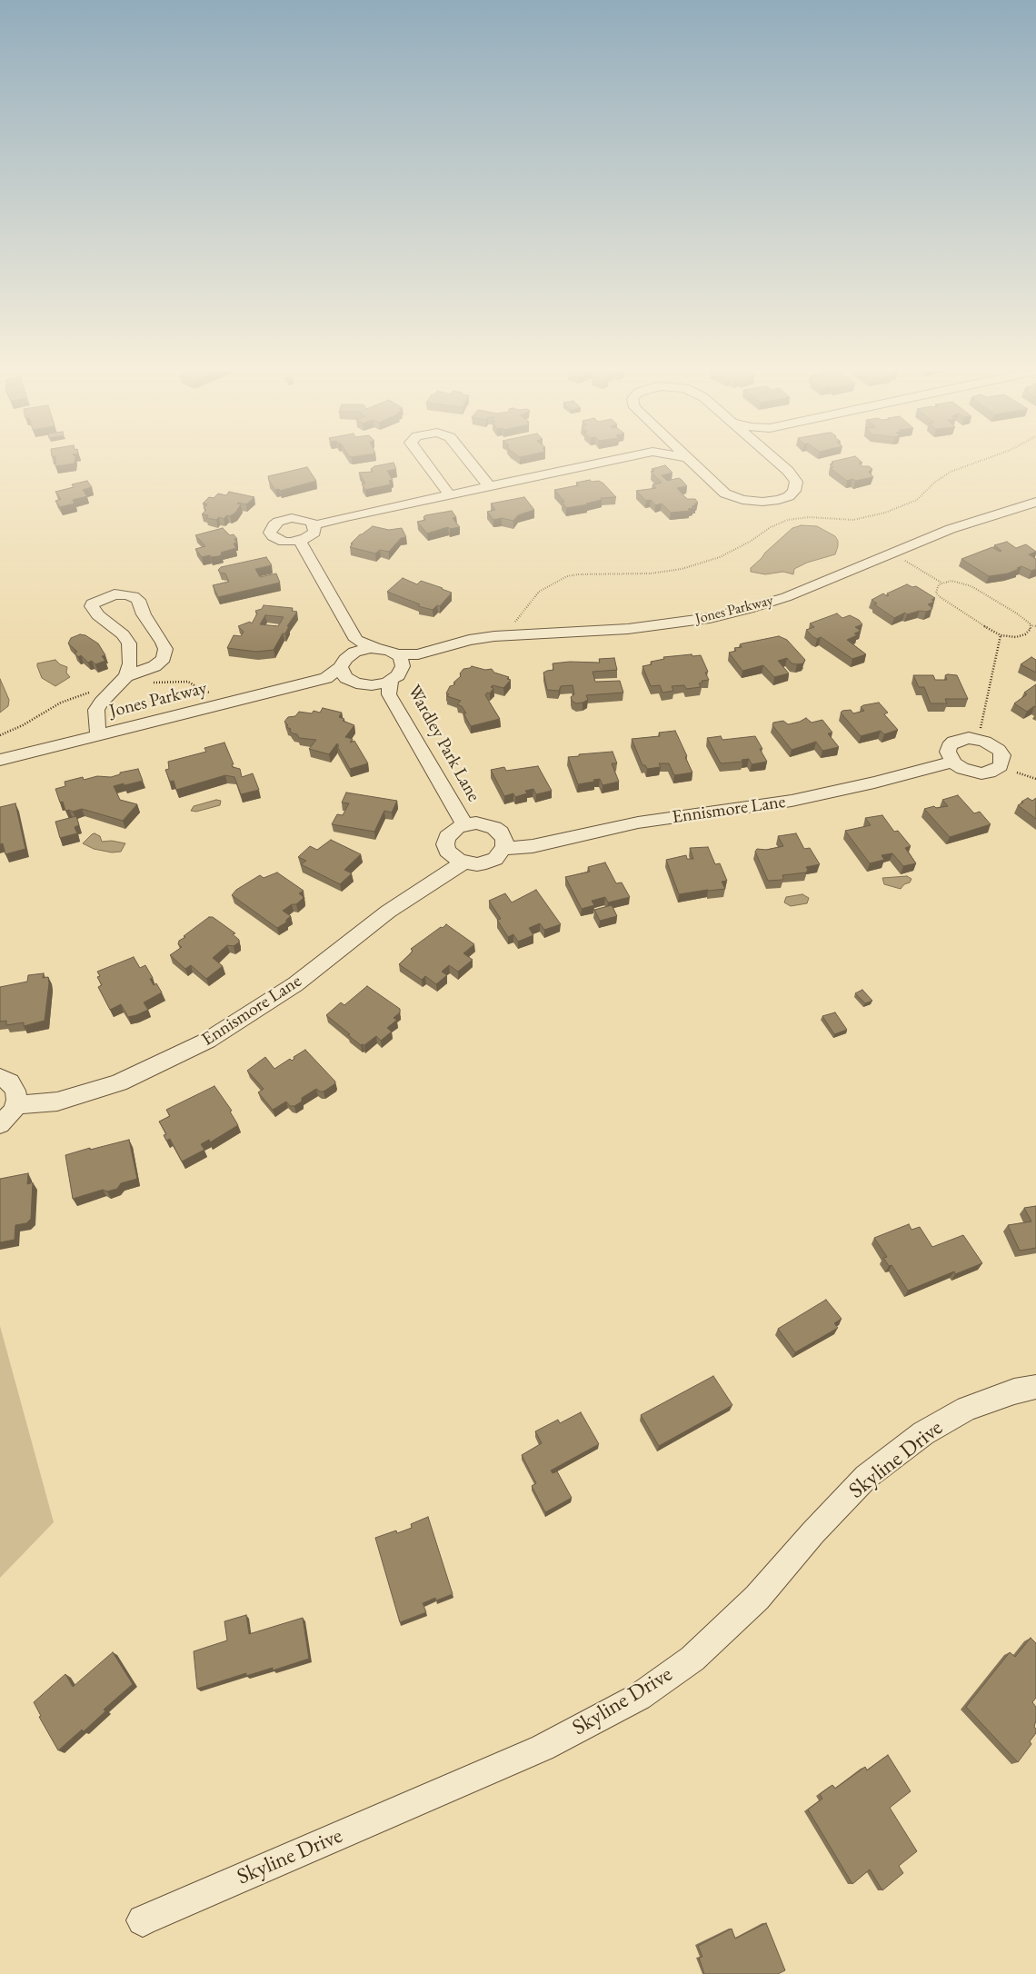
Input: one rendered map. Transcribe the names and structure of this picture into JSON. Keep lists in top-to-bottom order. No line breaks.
{"streets":{"street":["Jones Parkway","Wardley Park Lane","Ennismore Lane","Skyline Drive"]},"crossings":[["Jones Parkway","Wardley Park Lane"],["Wardley Park Lane","Ennismore Lane"]]}
